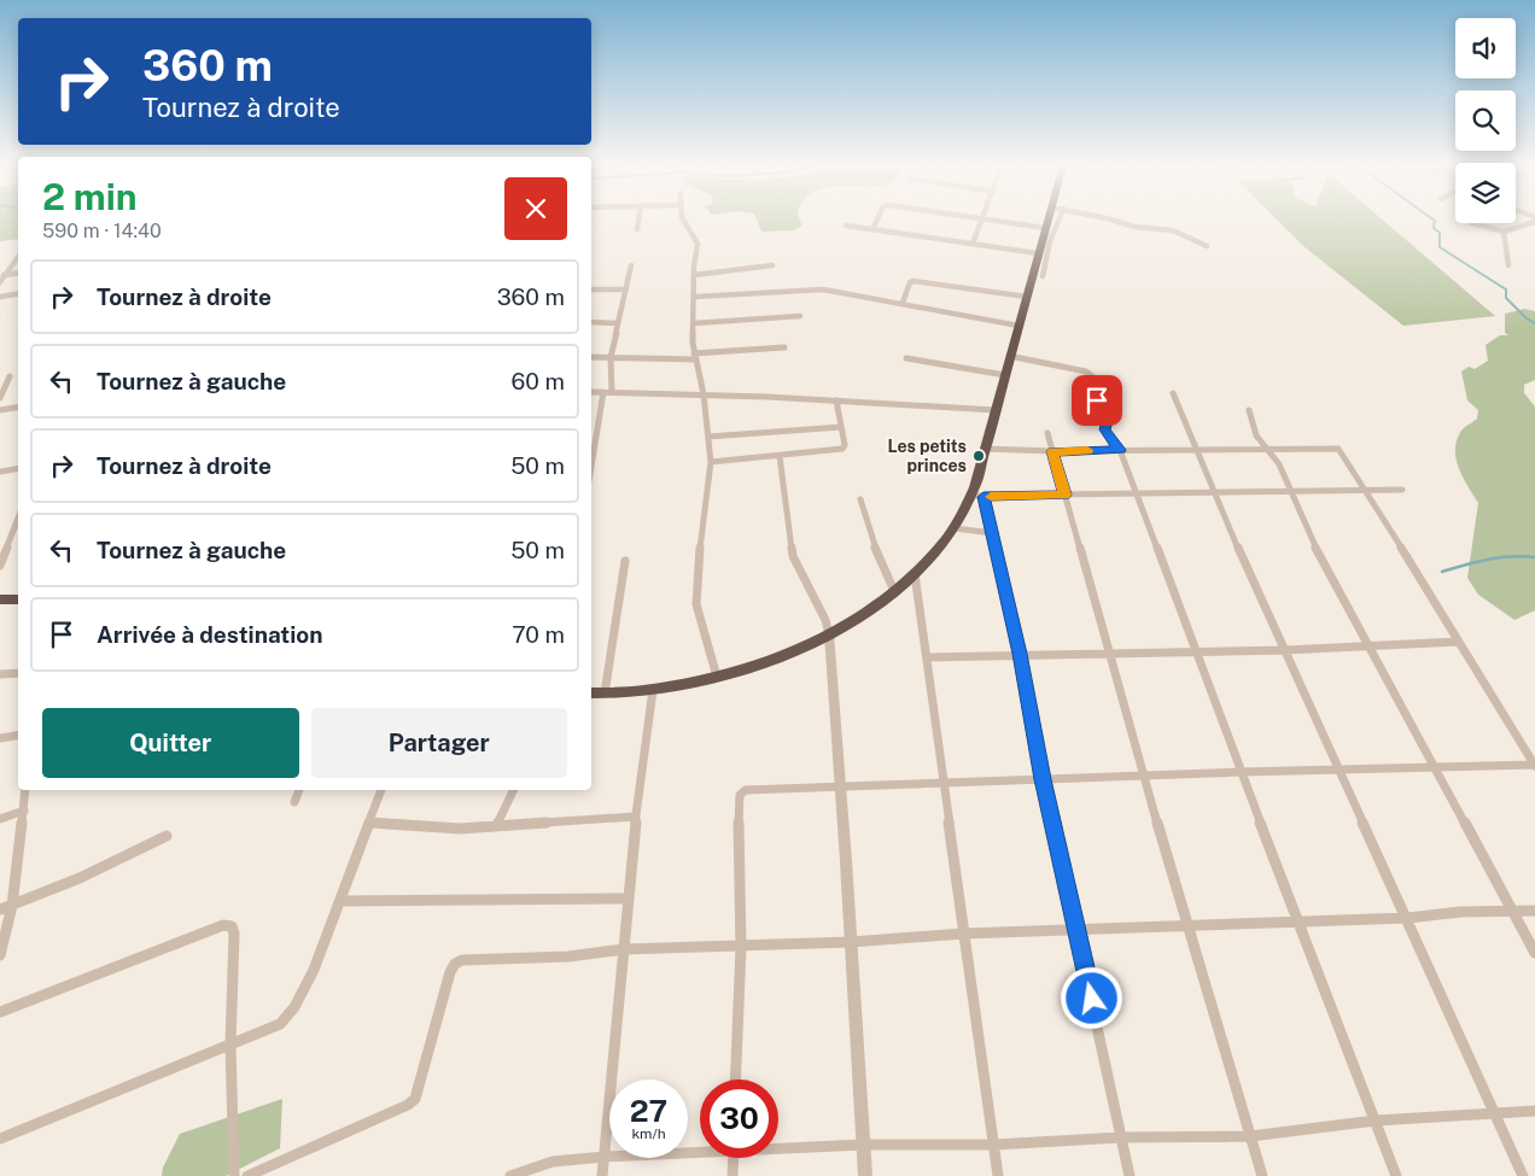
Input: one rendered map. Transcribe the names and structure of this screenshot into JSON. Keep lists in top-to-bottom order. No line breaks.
{"places":["Les petits princes"],"page":{"turn":["360 m","Tournez à droite"],"heading":["2 min","590 m · 14:40"],"list":[{"name":"Tournez à droite","value":"360 m"},{"name":"Tournez à gauche","value":"60 m"},{"name":"Tournez à droite","value":"50 m"},{"name":"Tournez à gauche","value":"50 m"},{"name":"Arrivée à destination","value":"70 m"}],"buttons":["Quitter","Partager"],"speed":"27 km/h","limit":"30"}}
